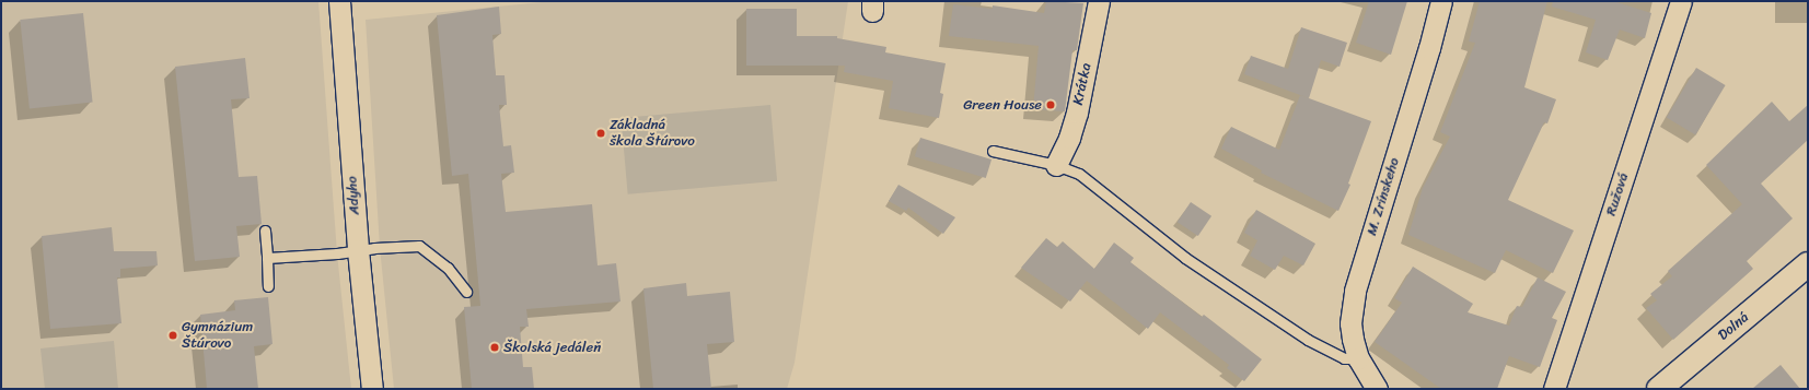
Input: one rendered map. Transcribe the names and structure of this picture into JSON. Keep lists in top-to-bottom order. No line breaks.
{"streets":{"street":["Krátka","Ružová","Adyho","M. Zrínskeho","Dolná"]},"places":["Green House","Základná škola Štúrovo","Gymnázium Štúrovo","Školská jedáleň"]}
